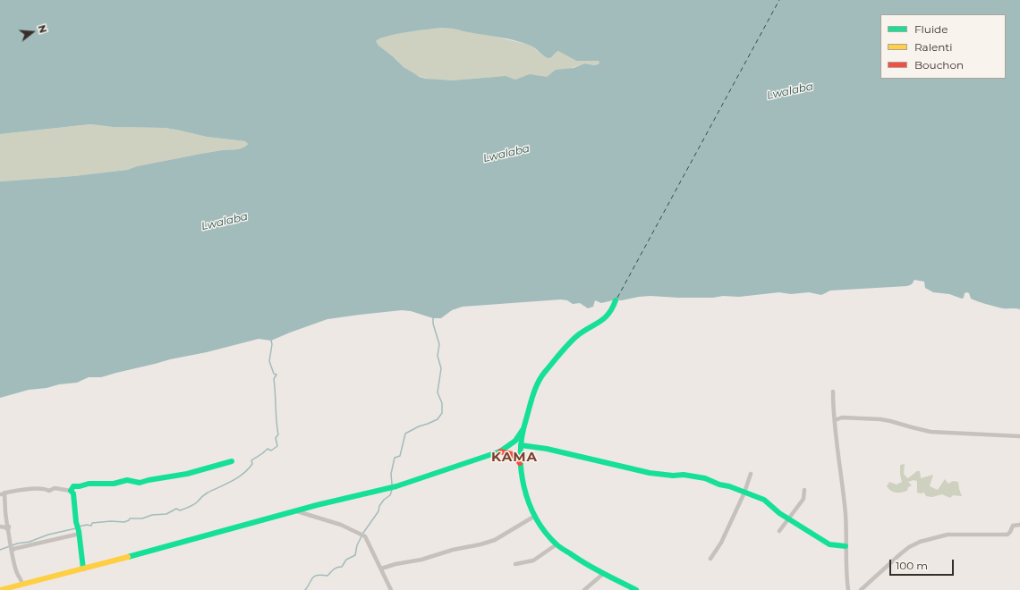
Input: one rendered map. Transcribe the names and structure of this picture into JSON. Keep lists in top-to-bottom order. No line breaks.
{"districts":["KAMA"],"water":["Lwalaba"],"legend":["Fluide","Ralenti","Bouchon"],"scale_bar":"100 m","north":"right"}
